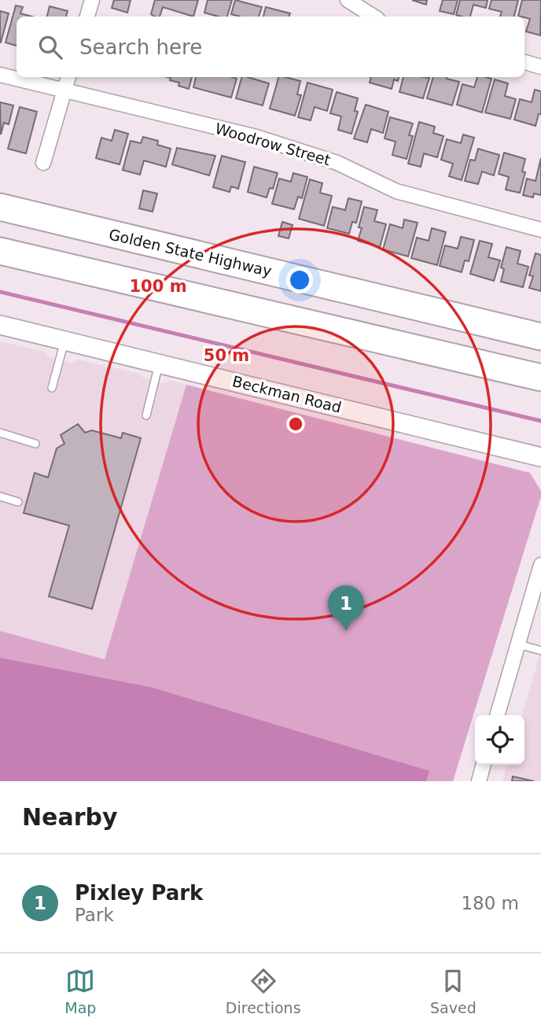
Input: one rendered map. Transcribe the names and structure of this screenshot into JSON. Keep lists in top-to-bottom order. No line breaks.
{"streets":{"highway":["Golden State Highway"],"street":["Woodrow Street","Beckman Road"]},"page":{"search":"Search here","pins":"1","heading":"Nearby","list":[{"mark":"1","name":"Pixley Park","note":"Park","value":"180 m"}],"nav":["Map","Directions","Saved"]},"rings":["100 m","50 m"]}
